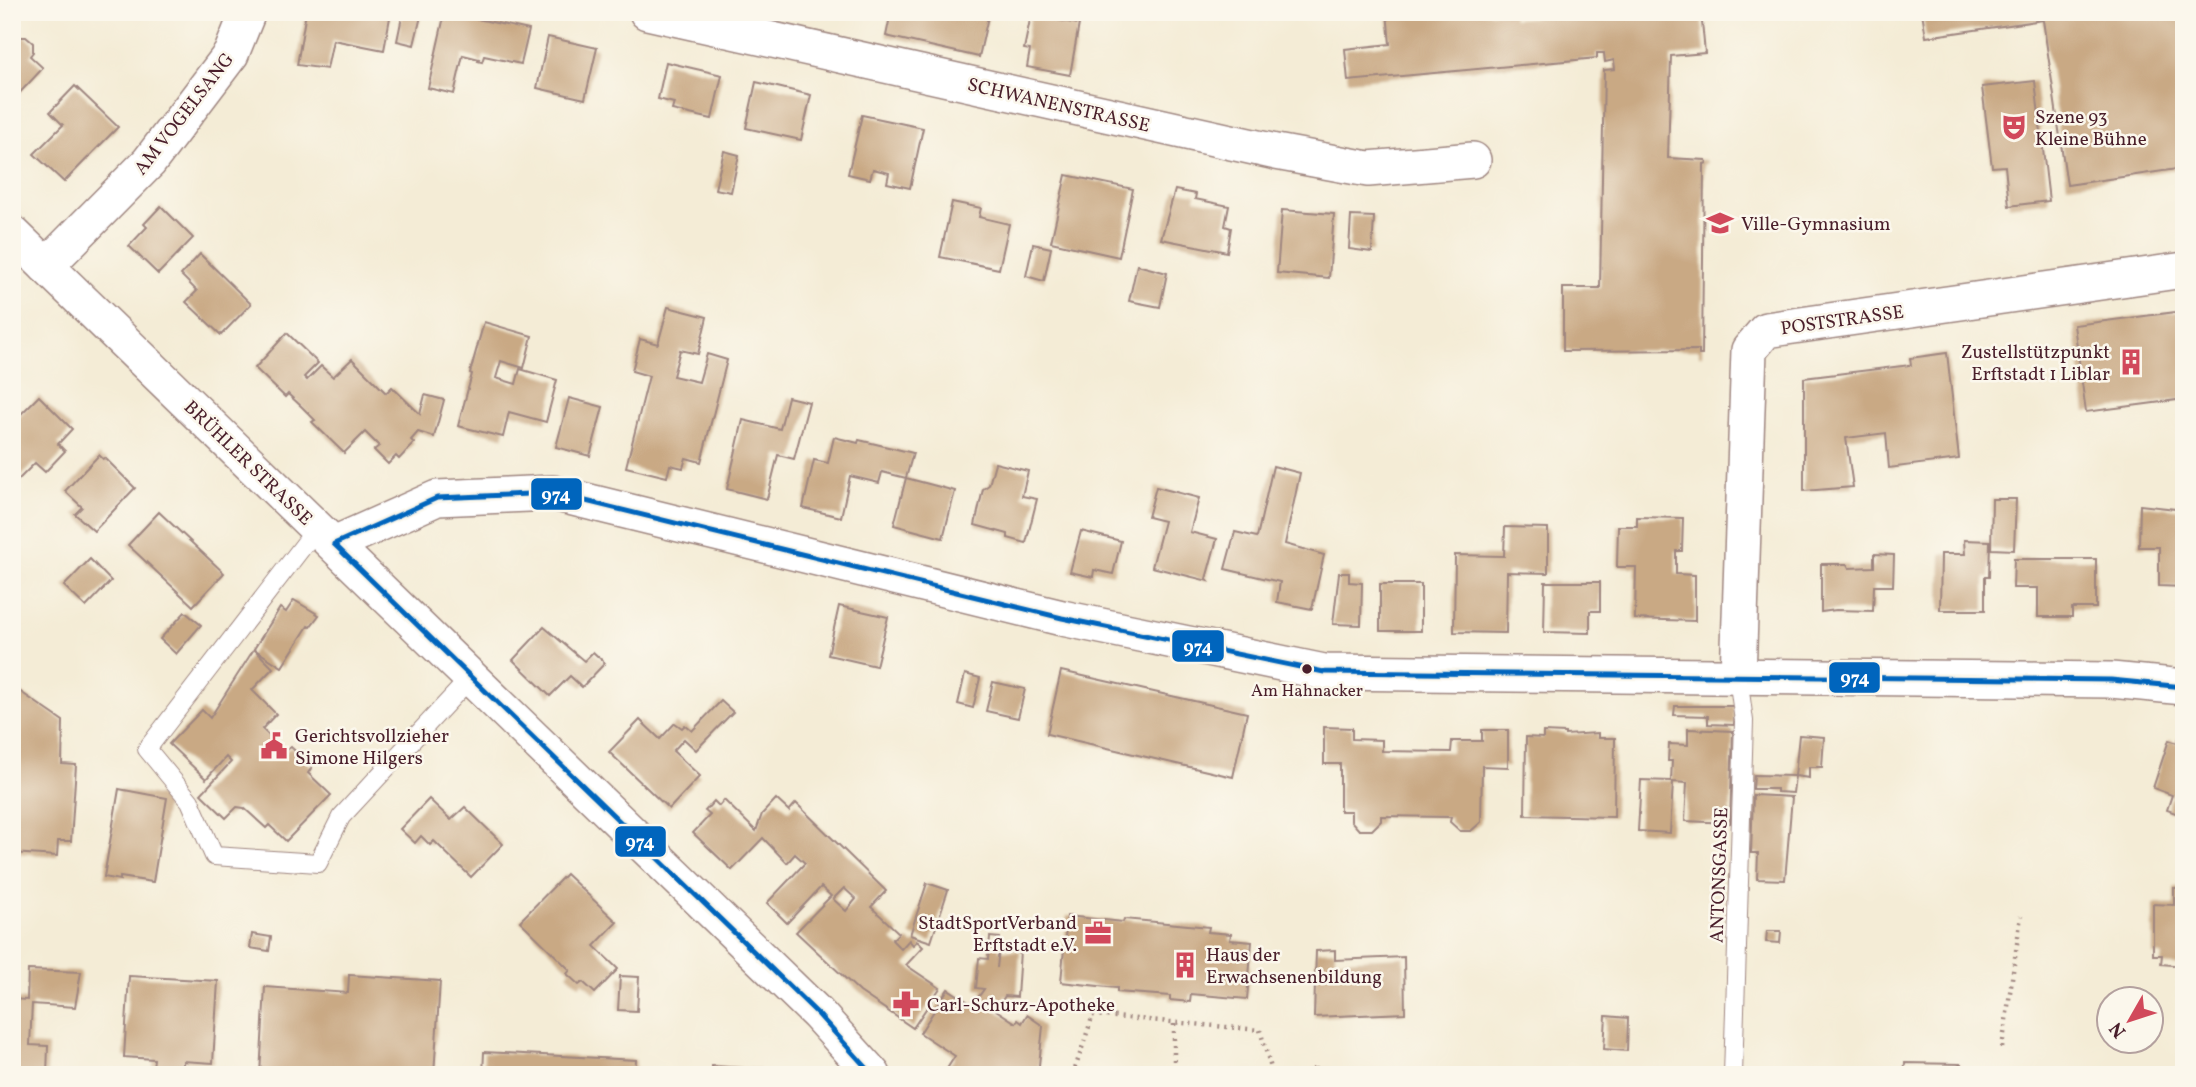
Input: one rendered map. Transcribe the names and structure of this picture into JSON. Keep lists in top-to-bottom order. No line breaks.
{"streets":{"street":["SCHWANENSTRASSE","AM VOGELSANG","POSTSTRASSE","BRÜHLER STRASSE"],"lane":["ANTONSGASSE"]},"crossings":[["AM VOGELSANG","BRÜHLER STRASSE"],["POSTSTRASSE","ANTONSGASSE"]],"places":{"theatre":["Szene 93 Kleine Bühne"],"school or university":["Ville-Gymnasium"],"building":["Zustellstützpunkt Erftstadt 1 Liblar","Haus der Erwachsenenbildung"],"other":["Am Hahnacker"],"public building":["Gerichtsvollzieher Simone Hilgers"],"office":["StadtSportVerband Erftstadt e.V."],"pharmacy":["Carl-Schurz-Apotheke"]},"lines":["transit line 974"],"north":"bottom left"}
